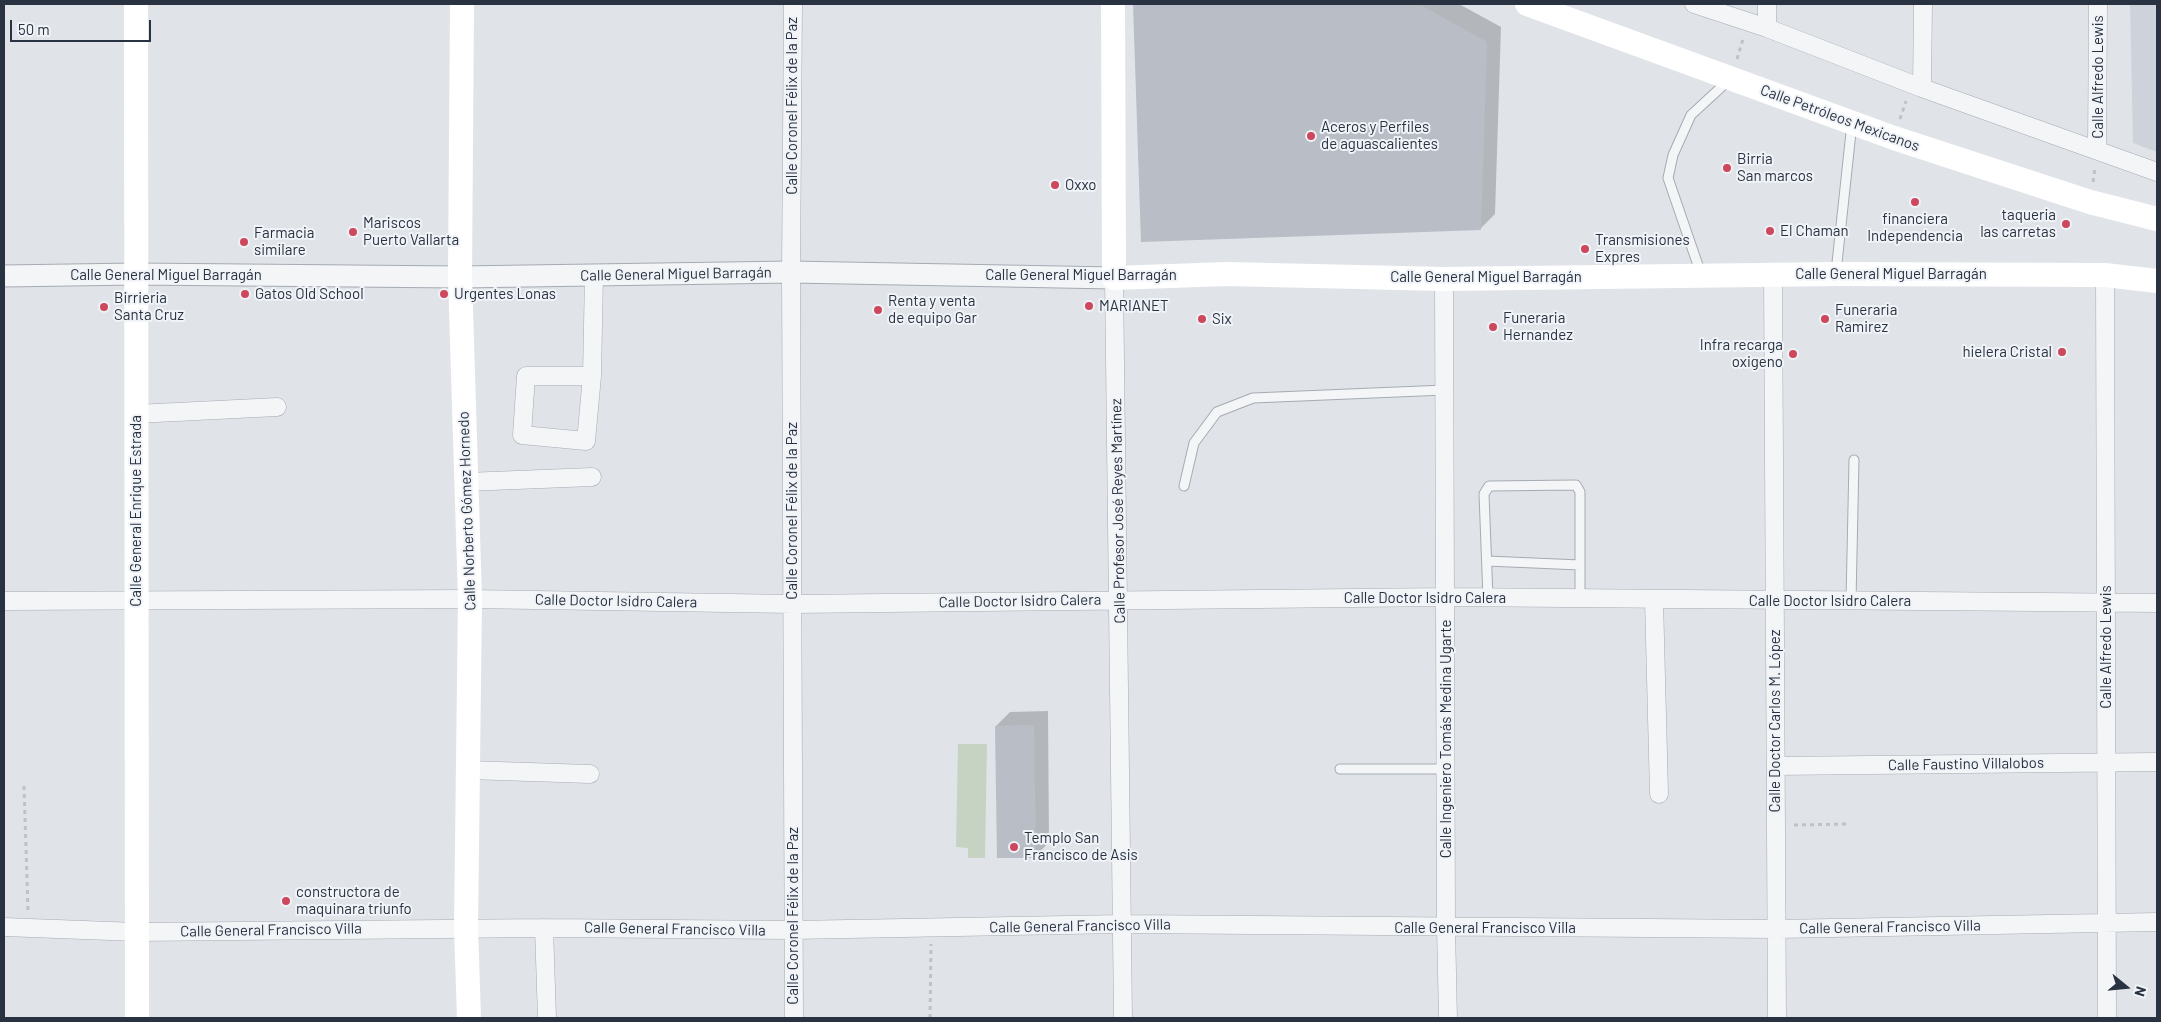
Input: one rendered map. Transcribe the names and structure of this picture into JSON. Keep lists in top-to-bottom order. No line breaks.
{"streets":{"main road":["Calle Petróleos Mexicanos","Calle General Miguel Barragán","Calle General Enrique Estrada","Calle Norberto Gómez Hornedo","Calle Profesor José Reyes Martínez"],"street":["Calle Alfredo Lewis","Calle Coronel Félix de la Paz","Calle Doctor Isidro Calera","Calle Doctor Carlos M. López","Calle Ingeniero Tomás Medina Ugarte","Calle Faustino Villalobos","Calle General Francisco Villa"]},"crossings":[["Calle Alfredo Lewis","Calle General Miguel Barragán"],["Calle Alfredo Lewis","Calle Doctor Isidro Calera"],["Calle Alfredo Lewis","Calle Faustino Villalobos"],["Calle Alfredo Lewis","Calle General Francisco Villa"],["Calle Coronel Félix de la Paz","Calle General Miguel Barragán"],["Calle Coronel Félix de la Paz","Calle Doctor Isidro Calera"],["Calle Coronel Félix de la Paz","Calle General Francisco Villa"],["Calle General Miguel Barragán","Calle General Enrique Estrada"],["Calle General Miguel Barragán","Calle Norberto Gómez Hornedo"],["Calle General Miguel Barragán","Calle Profesor José Reyes Martínez"],["Calle General Miguel Barragán","Calle Doctor Carlos M. López"],["Calle General Miguel Barragán","Calle Ingeniero Tomás Medina Ugarte"],["Calle General Enrique Estrada","Calle Doctor Isidro Calera"],["Calle General Enrique Estrada","Calle General Francisco Villa"],["Calle Norberto Gómez Hornedo","Calle Doctor Isidro Calera"],["Calle Norberto Gómez Hornedo","Calle General Francisco Villa"],["Calle Profesor José Reyes Martínez","Calle Doctor Isidro Calera"],["Calle Profesor José Reyes Martínez","Calle General Francisco Villa"],["Calle Doctor Isidro Calera","Calle Doctor Carlos M. López"],["Calle Doctor Isidro Calera","Calle Ingeniero Tomás Medina Ugarte"],["Calle Doctor Carlos M. López","Calle Faustino Villalobos"],["Calle Doctor Carlos M. López","Calle General Francisco Villa"],["Calle Ingeniero Tomás Medina Ugarte","Calle General Francisco Villa"]],"places":["Aceros y Perfiles de aguascalientes","Birria San marcos","Oxxo","financiera Independencia","taqueria las carretas","El Chaman","Mariscos Puerto Vallarta","Farmacia similare","Transmisiones Expres","Gatos Old School","Urgentes Lonas","MARIANET","Birrieria Santa Cruz","Renta y venta de equipo Gar","Six","Funeraria Ramirez","Funeraria Hernandez","hielera Cristal","Infra recarga oxigeno","Templo San Francisco de Asis","constructora de maquinara triunfo"],"scale_bar":"50 m","north":"right"}
